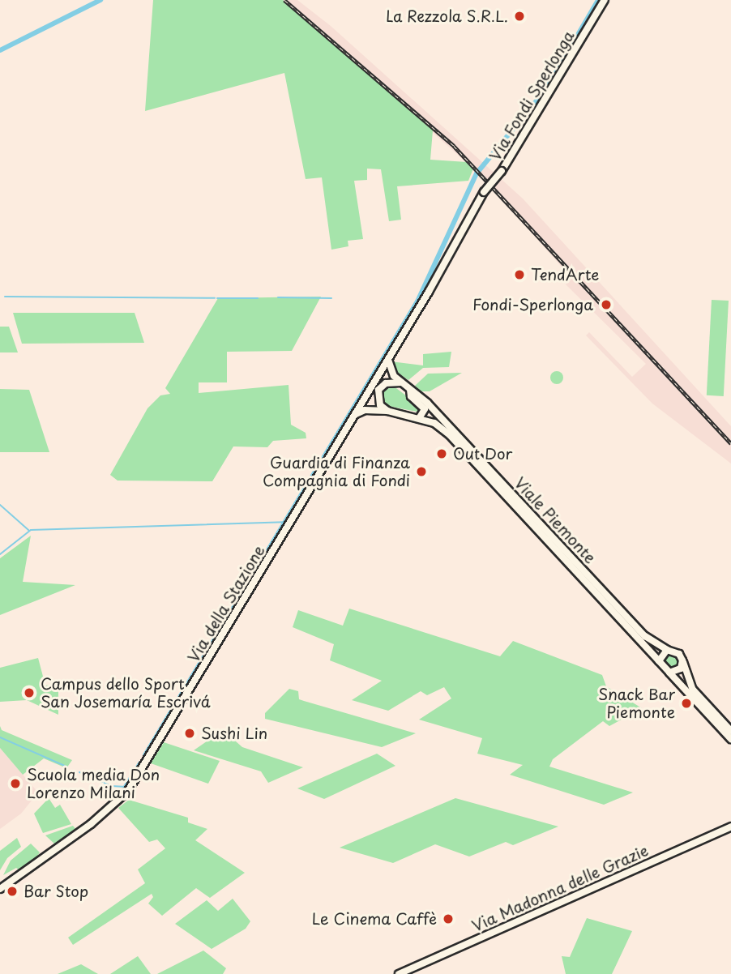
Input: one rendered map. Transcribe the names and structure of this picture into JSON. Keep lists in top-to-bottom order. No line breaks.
{"streets":{"street":["Via Fondi Sperlonga","Viale Piemonte","Via della Stazione","Via Madonna delle Grazie"]},"crossings":[["Via Fondi Sperlonga","Via della Stazione"],["Viale Piemonte","Via della Stazione"]],"places":["La Rezzola S.R.L.","TendArte","Fondi-Sperlonga","Out Dor","Guardia di Finanza Compagnia di Fondi","Campus dello Sport San Josemaría Escrivá","Snack Bar Piemonte","Sushi Lin","Scuola media Don Lorenzo Milani","Bar Stop","Le Cinema Caffè"]}
